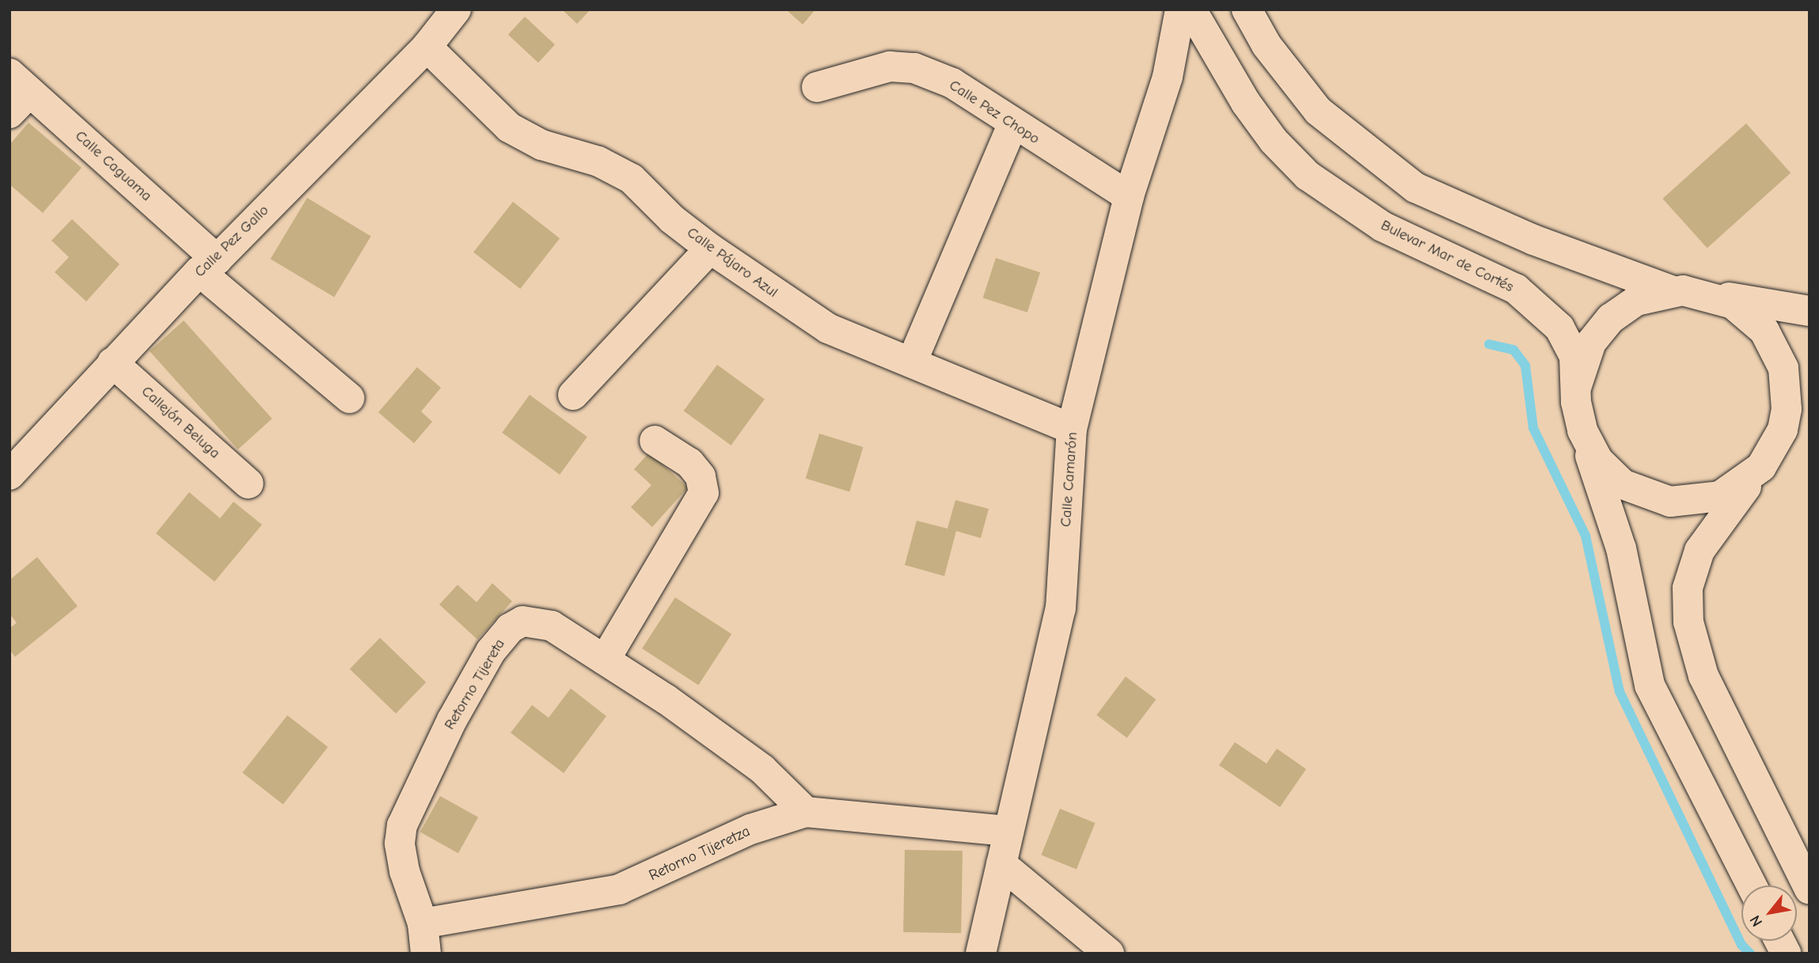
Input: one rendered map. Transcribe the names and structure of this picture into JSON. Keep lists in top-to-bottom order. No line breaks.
{"streets":{"street":["Calle Pez Chopo","Calle Caguama","Calle Pez Gallo","Bulevar Mar de Cortés","Calle Pájaro Azul","Callejón Beluga","Calle Camarón","Retorno Tijereta","Retorno Tijeretza"]},"crossings":[["Calle Pez Chopo","Calle Camarón"],["Calle Caguama","Calle Pez Gallo"],["Calle Pez Gallo","Calle Pájaro Azul"],["Calle Pez Gallo","Callejón Beluga"],["Calle Pájaro Azul","Calle Camarón"],["Calle Camarón","Retorno Tijeretza"],["Retorno Tijereta","Retorno Tijeretza"]],"north":"bottom left"}
